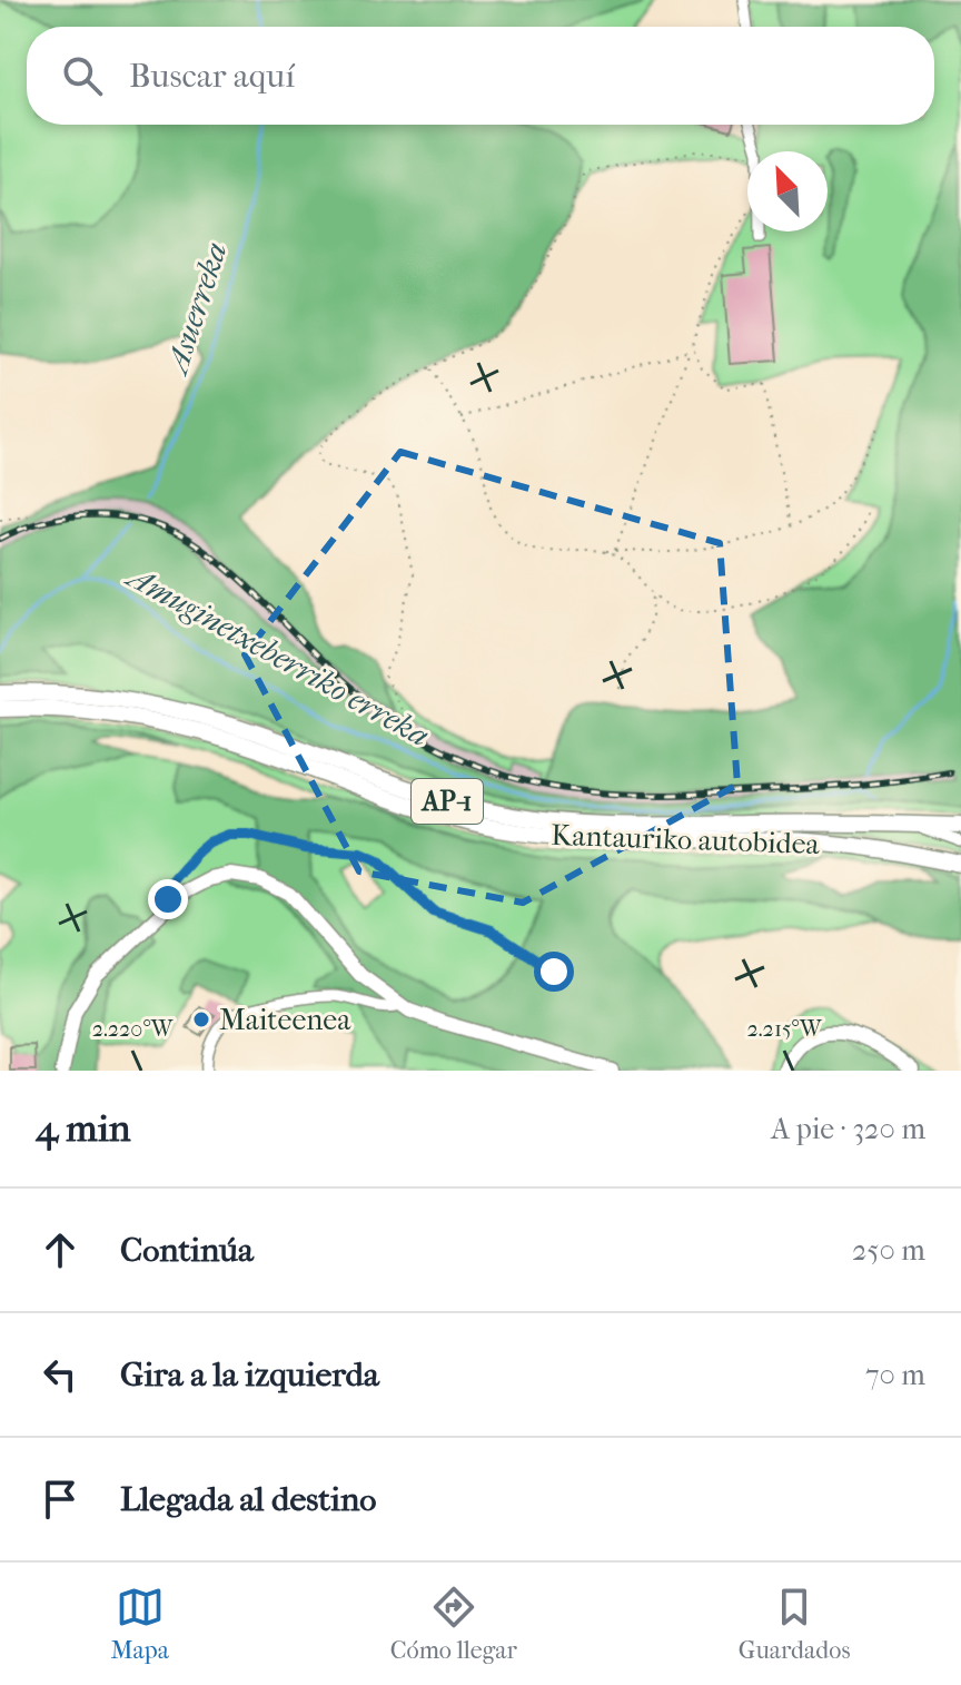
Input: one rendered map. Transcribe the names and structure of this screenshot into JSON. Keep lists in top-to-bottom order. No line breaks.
{"streets":{"highway":["AP-1","Kantauriko autobidea"]},"water":["Asuerreka","Amuginetxeberriko erreka"],"places":["Maiteenea"],"north":"top left","page":{"search":"Buscar aquí","heading":["4 min","A pie · 320 m"],"list":[["Continúa","250 m"],["Gira a la izquierda","70 m"],"Llegada al destino"],"nav":["Mapa","Cómo llegar","Guardados"]},"coordinates":["2.220°W","2.215°W"]}
